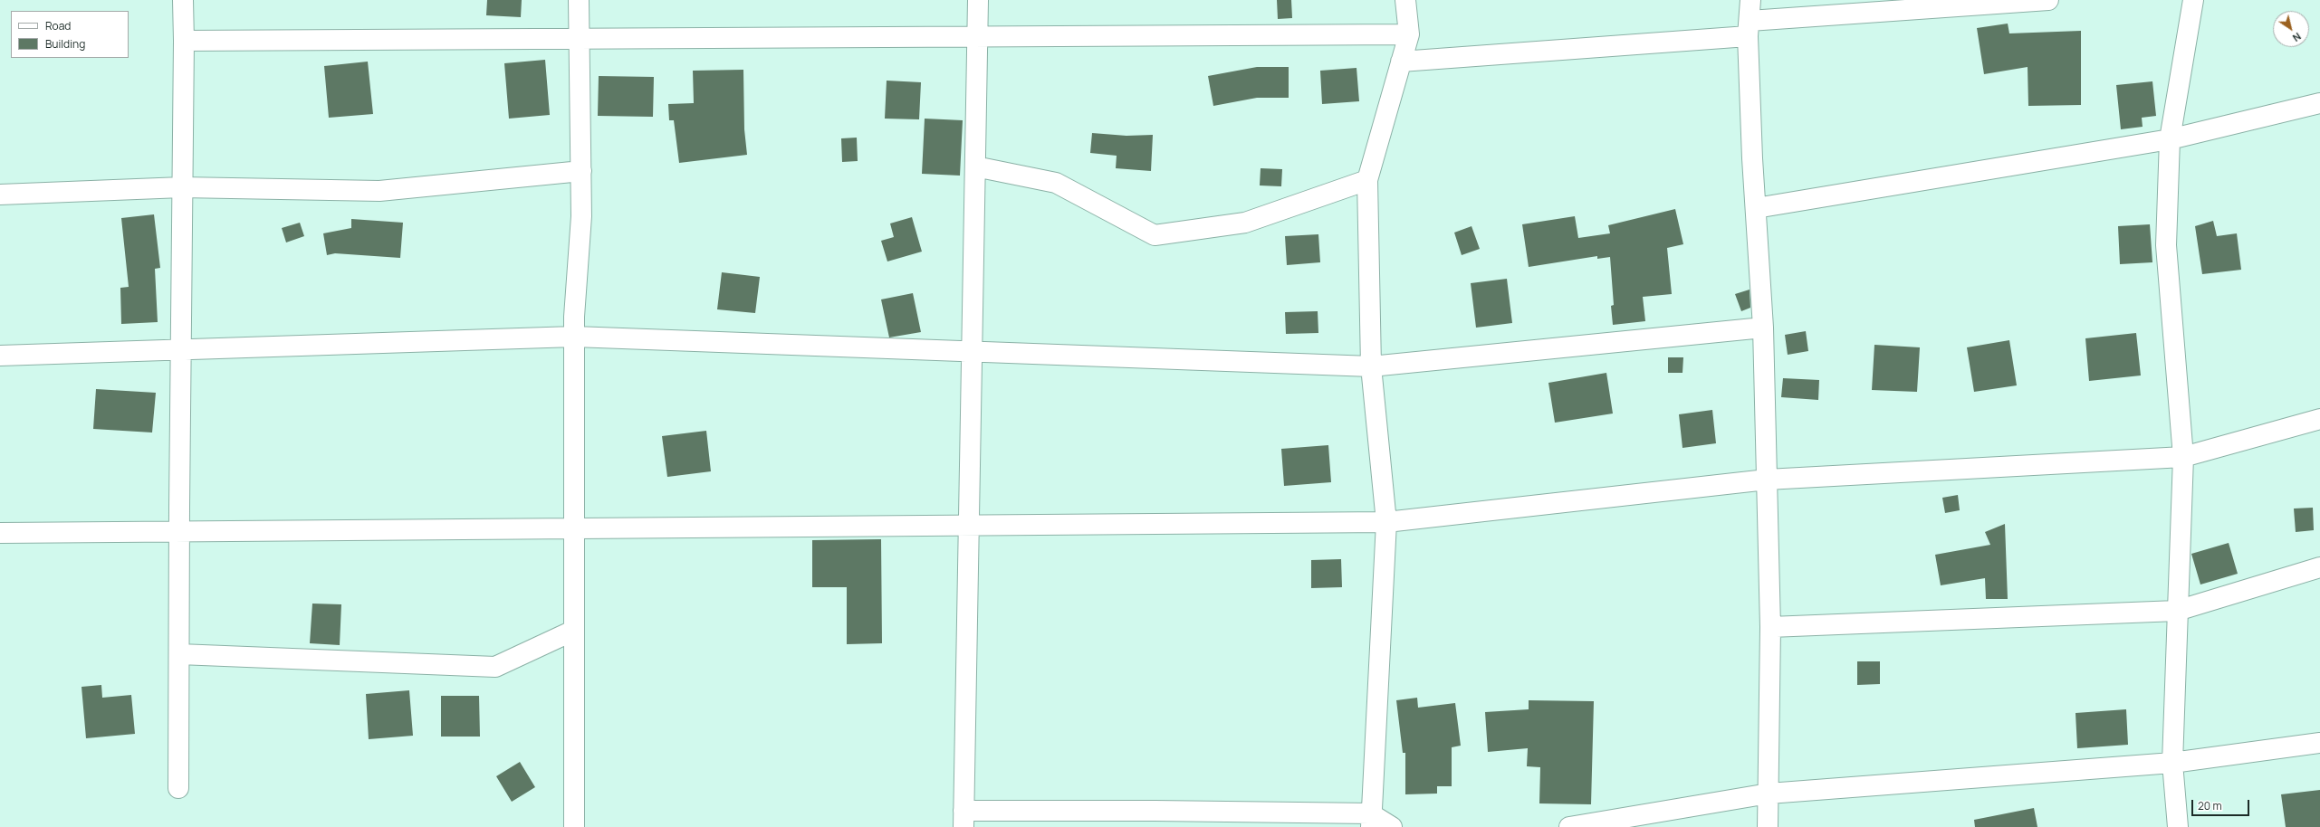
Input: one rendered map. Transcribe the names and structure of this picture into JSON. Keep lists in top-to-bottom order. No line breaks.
{"legend":["Road","Building"],"scale_bar":"20 m","north":"bottom right"}
